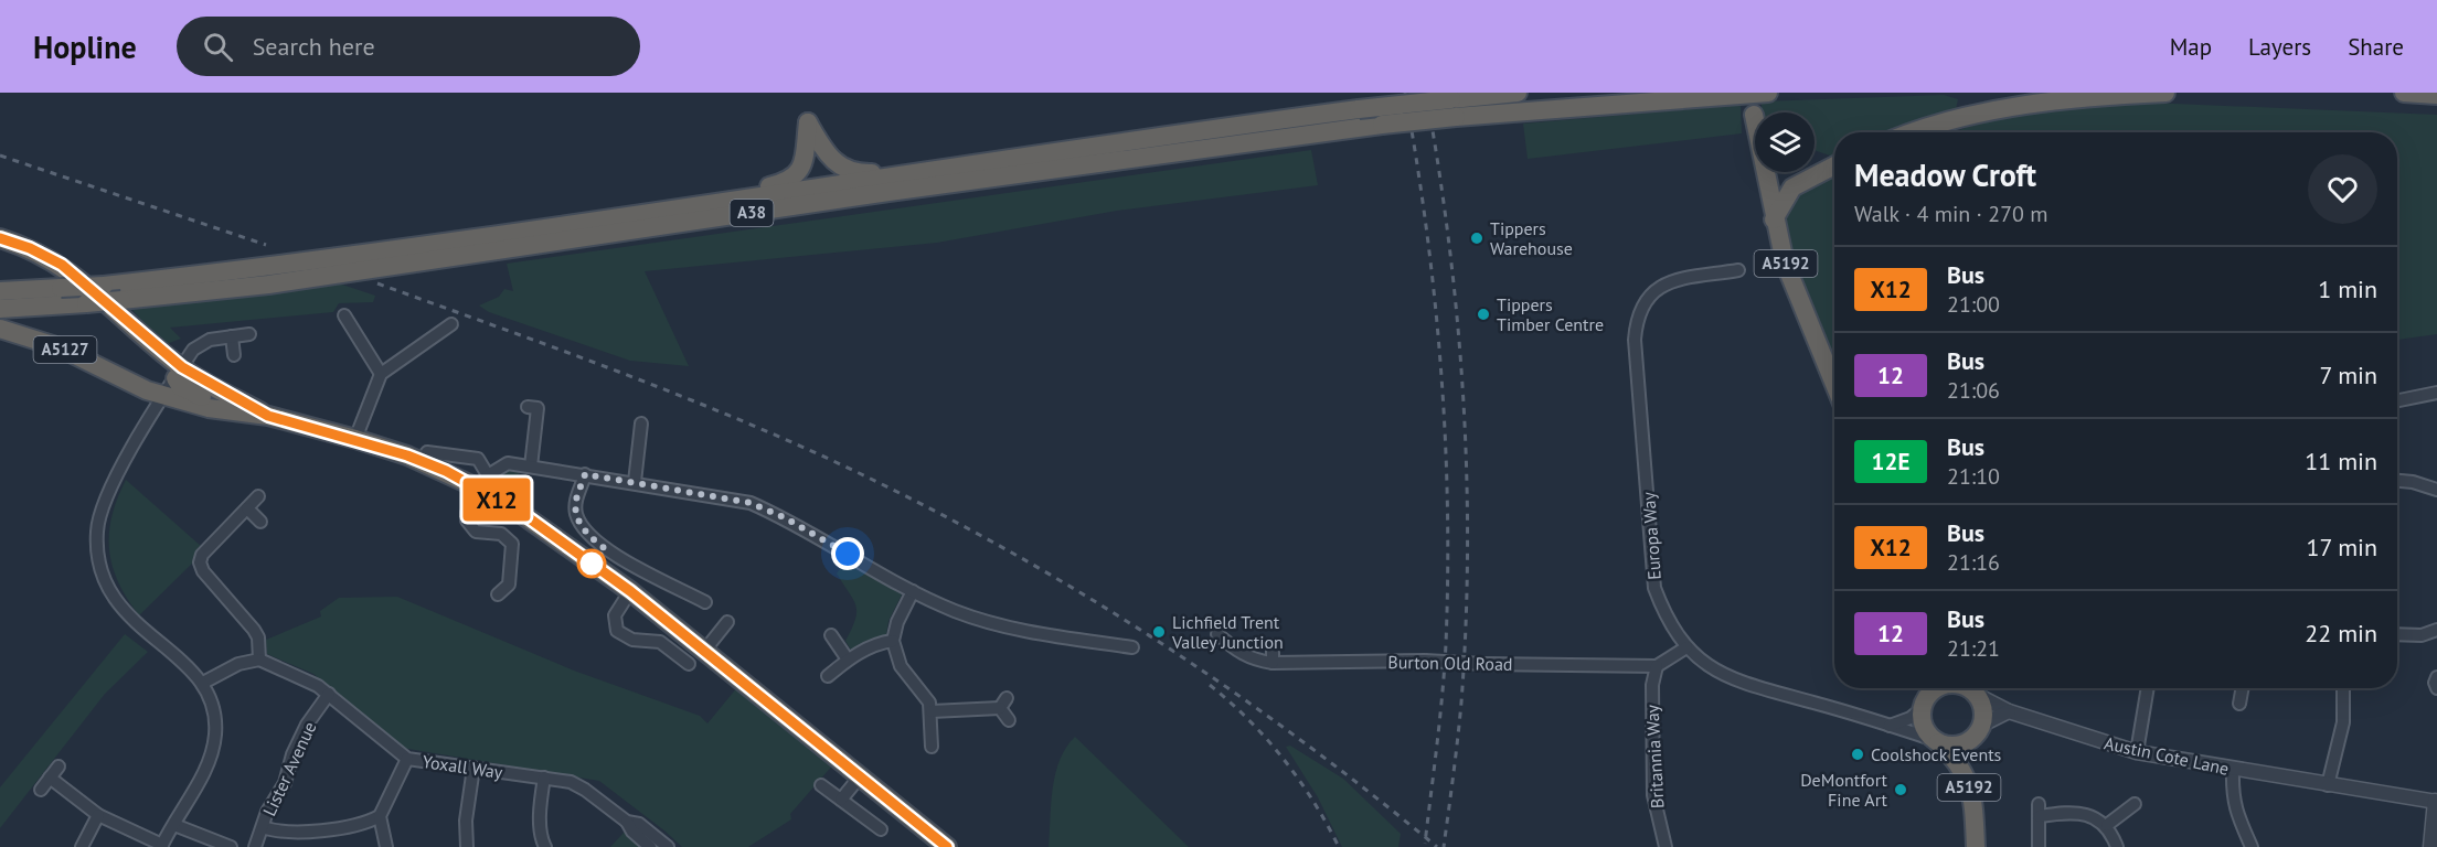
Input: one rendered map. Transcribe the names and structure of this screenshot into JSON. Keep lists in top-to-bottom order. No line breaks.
{"streets":{"highway":["A38","A5192","A5127"],"street":["Europa Way","Burton Old Road","Austin Cote Lane","Britannia Way","Yoxall Way","Lister Avenue"]},"crossings":[["A5192","Europa Way"],["Burton Old Road","Britannia Way"],["Yoxall Way","Lister Avenue"]],"places":["Tippers Warehouse","Tippers Timber Centre","Lichfield Trent Valley Junction","Coolshock Events","DeMontfort Fine Art"],"lines":["bus line X12"],"page":{"header":"Hopline","search":"Search here","nav":["Map","Layers","Share"],"on_map":"X12","heading":["Meadow Croft","Walk · 4 min · 270 m"],"list":[{"mark":"X12","name":"Bus","note":"21:00","value":"1 min"},{"mark":"12","name":"Bus","note":"21:06","value":"7 min"},{"mark":"12E","name":"Bus","note":"21:10","value":"11 min"},{"mark":"X12","name":"Bus","note":"21:16","value":"17 min"},{"mark":"12","name":"Bus","note":"21:21","value":"22 min"}]}}
